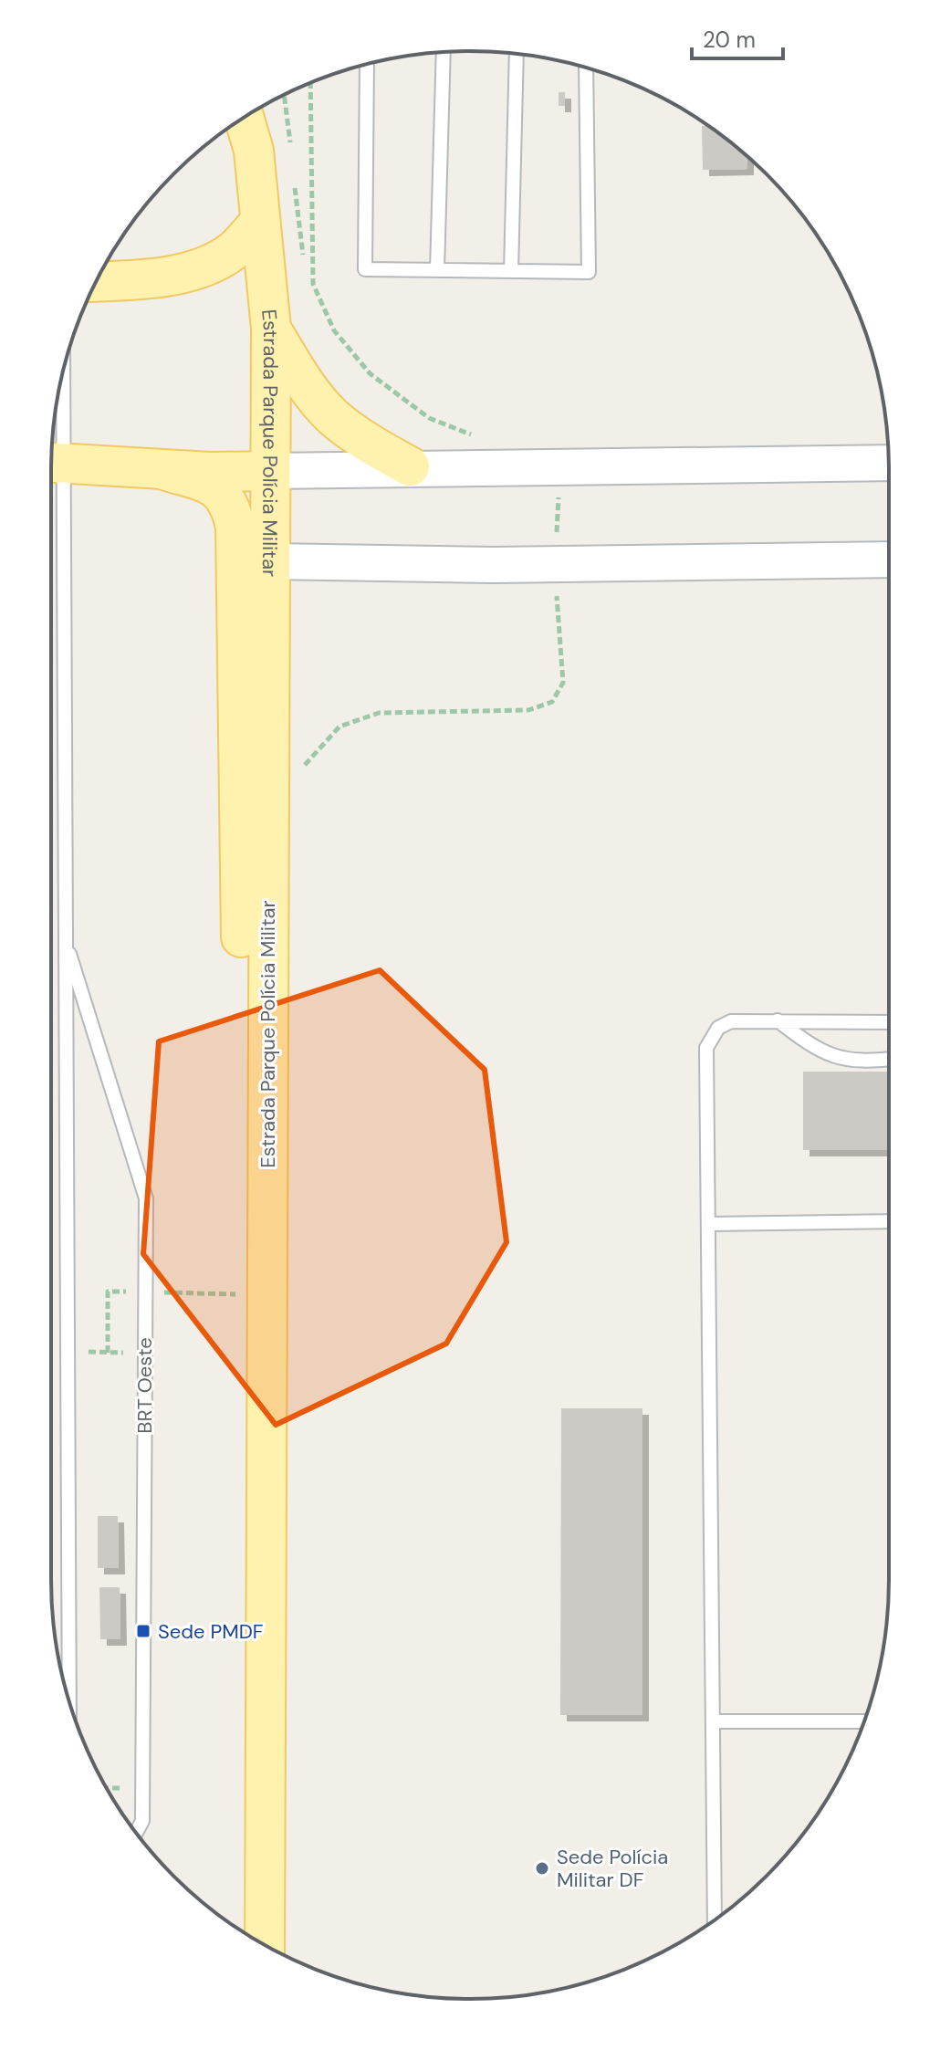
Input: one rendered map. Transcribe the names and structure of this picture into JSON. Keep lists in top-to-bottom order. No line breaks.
{"streets":{"main road":["Estrada Parque Polícia Militar"],"lane":["BRT Oeste"]},"places":{"transit":["Sede PMDF"],"other":["Sede Polícia Militar DF"]},"scale_bar":"20 m"}
